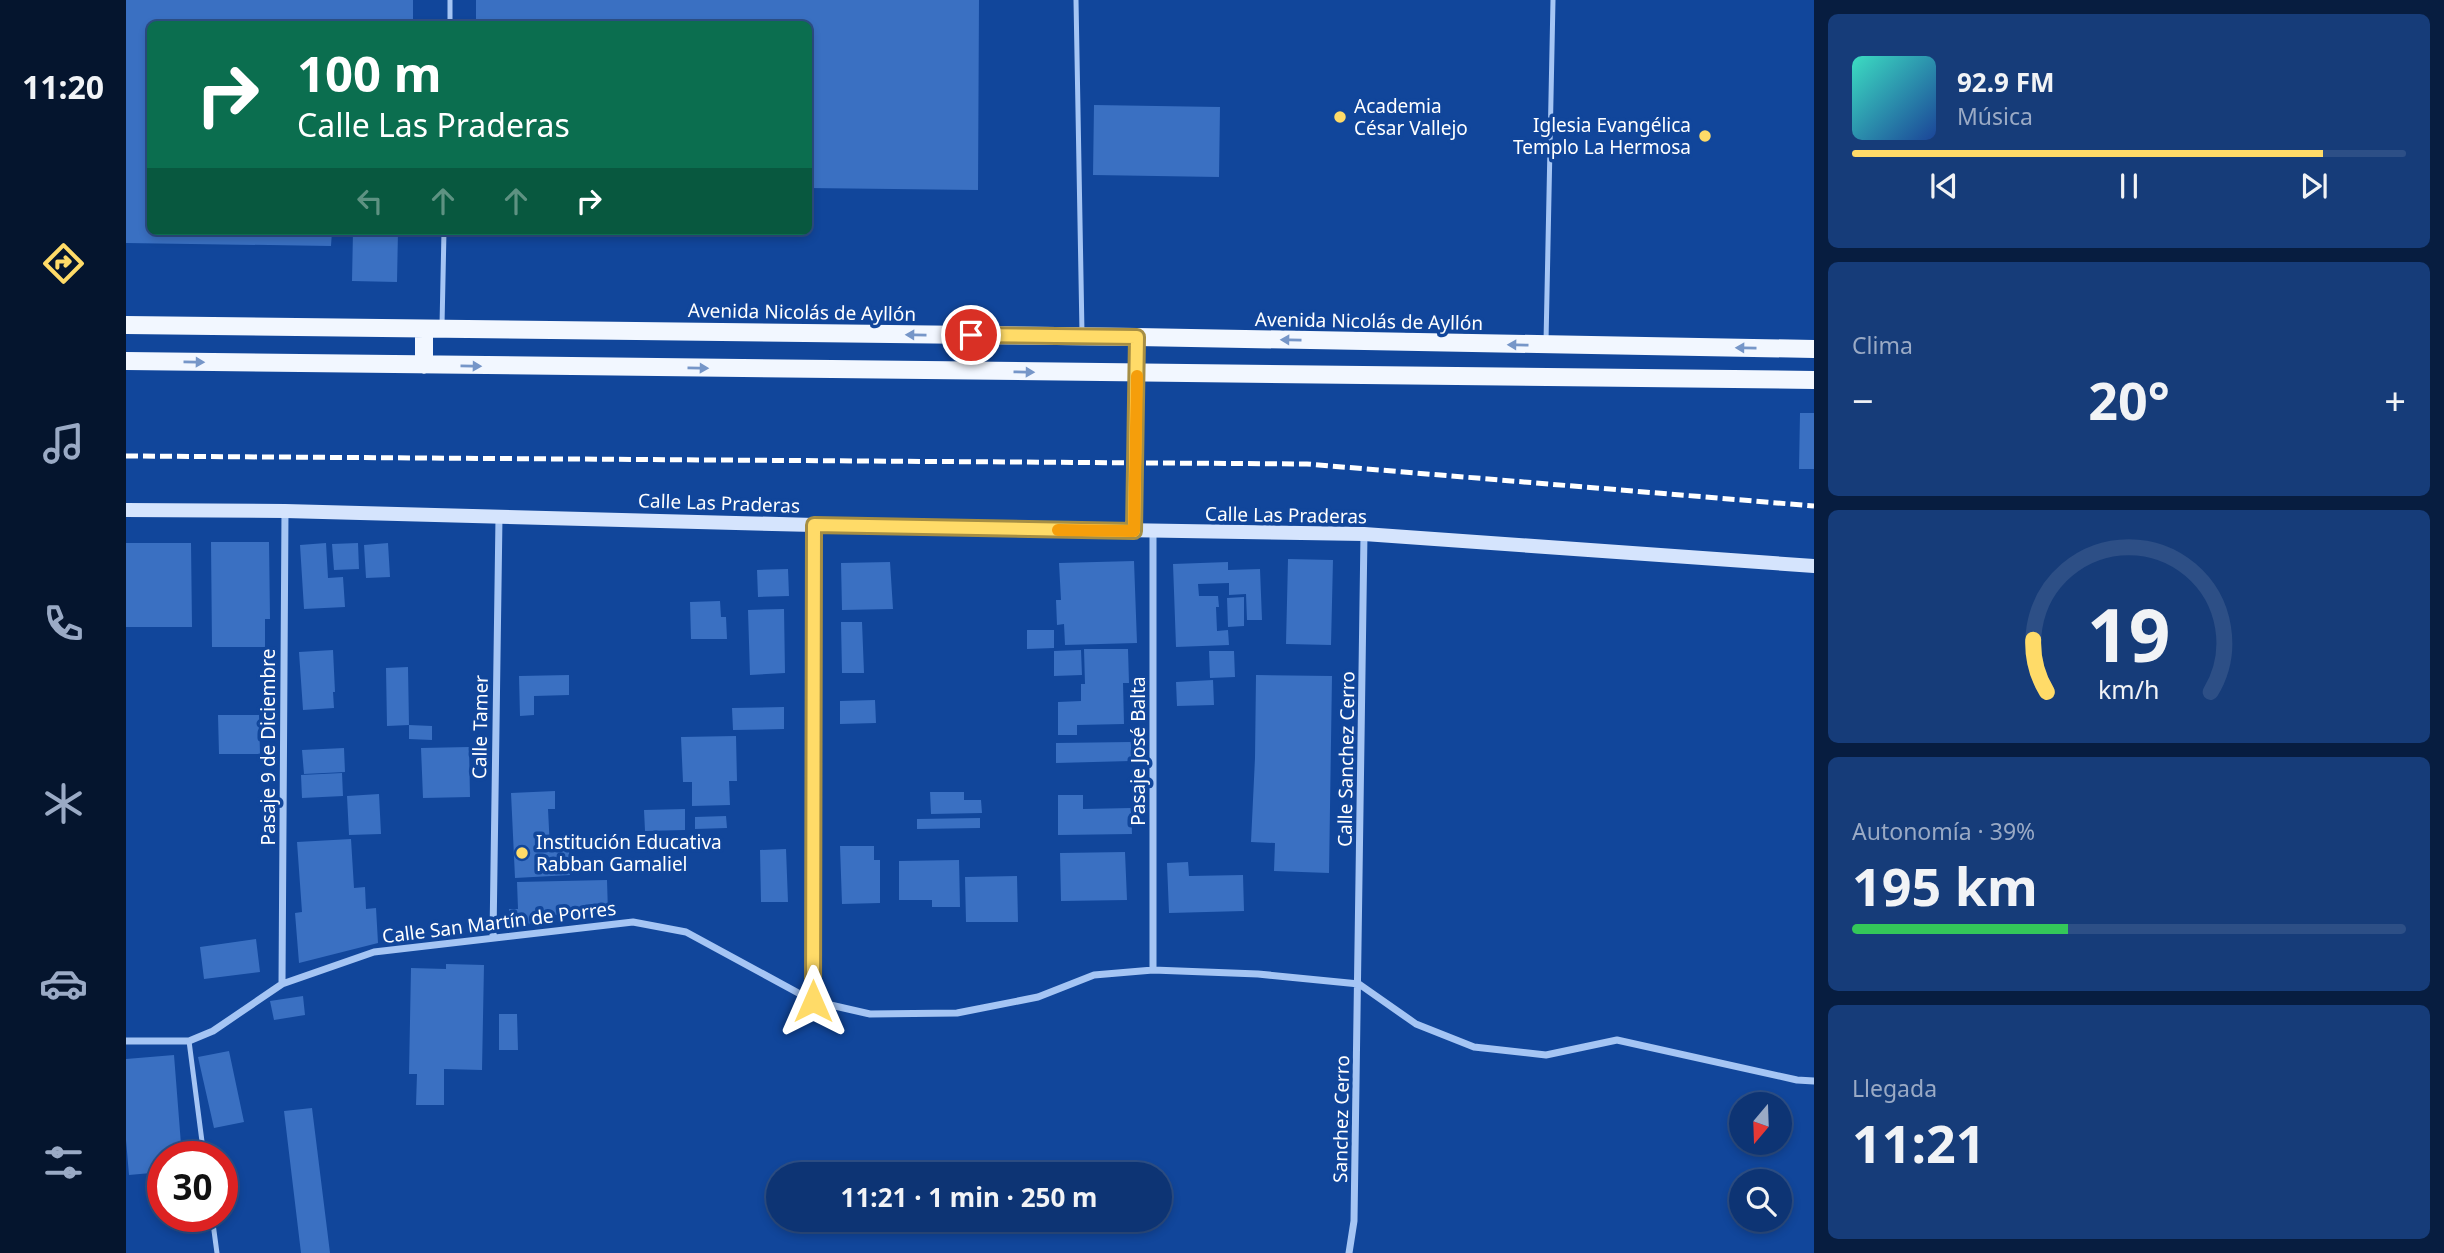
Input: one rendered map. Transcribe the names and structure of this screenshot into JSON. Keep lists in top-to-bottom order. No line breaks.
{"streets":{"main road":["Avenida Nicolás de Ayllón"],"street":["Calle Las Praderas","Calle Tamer","Pasaje 9 de Diciembre","Pasaje José Balta","Calle Sanchez Cerro","Calle San Martín de Porres","Sanchez Cerro"]},"crossings":[["Calle Las Praderas","Calle Tamer"],["Calle Las Praderas","Pasaje 9 de Diciembre"],["Calle Las Praderas","Pasaje José Balta"],["Calle Las Praderas","Calle Sanchez Cerro"],["Calle Tamer","Calle San Martín de Porres"],["Pasaje 9 de Diciembre","Calle San Martín de Porres"],["Pasaje José Balta","Calle San Martín de Porres"],["Calle Sanchez Cerro","Calle San Martín de Porres"],["Calle Sanchez Cerro","Sanchez Cerro"],["Calle San Martín de Porres","Sanchez Cerro"]],"places":["Academia César Vallejo","Iglesia Evangélica Templo La Hermosa","Institución Educativa Rabban Gamaliel"],"north":"bottom","page":{"tabs":"11:20","turn":["100 m","Calle Las Praderas"],"song":["92.9 FM","Música"],"tile":["Clima",["Autonomía · 39%","195 km"],["Llegada","11:21"]],"heat":["−","20°","+"],"limit":"30","trip":"11:21 · 1 min · 250 m","gauge":["19","km/h"]}}
